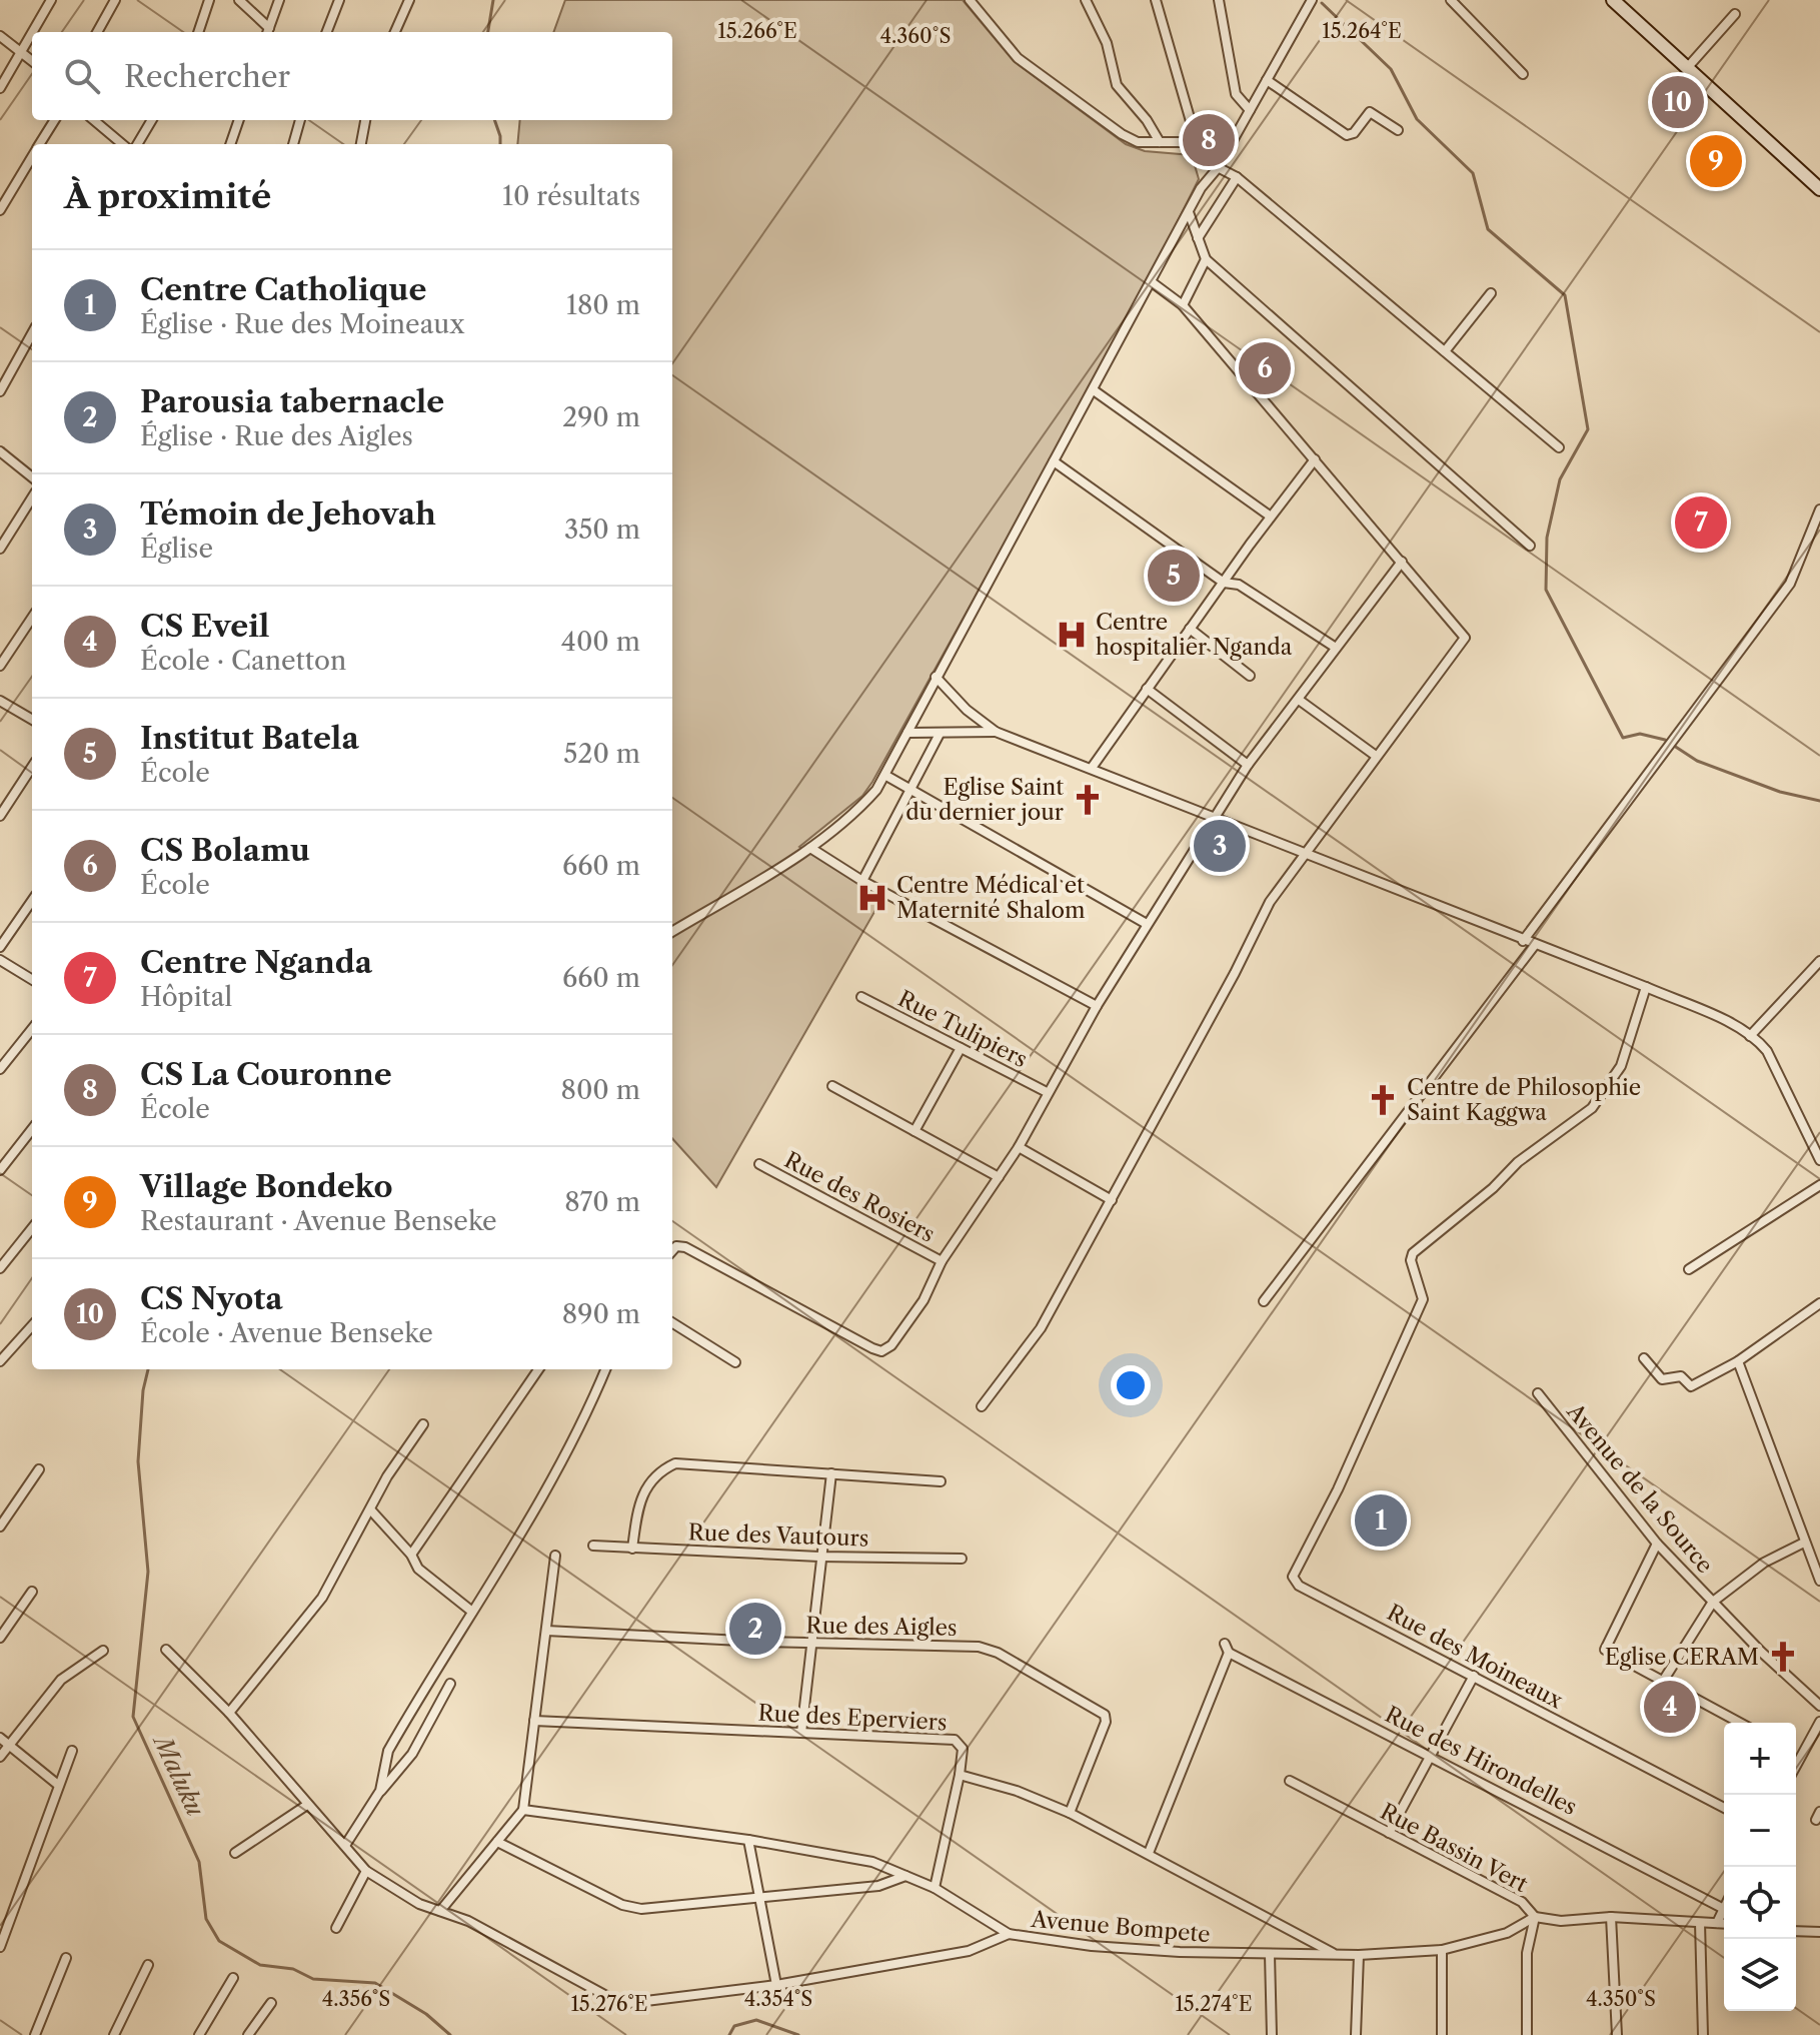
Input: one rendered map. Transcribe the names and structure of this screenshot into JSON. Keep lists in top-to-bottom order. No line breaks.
{"streets":{"street":["Rue Tulipiers","Rue des Rosiers","Avenue de la Source","Rue des Vautours","Rue des Aigles","Rue des Moineaux","Rue des Eperviers","Rue des Hirondelles","Rue Bassin Vert","Avenue Bompete"]},"crossings":[["Rue Bassin Vert","Avenue Bompete"]],"water":["Maluku"],"places":{"hospital":["Centre hospitalier Nganda","Centre Médical et Maternité Shalom"],"church":["Eglise Saint du dernier jour","Centre de Philosophie Saint Kaggwa","Eglise CERAM"]},"page":{"search":"Rechercher","pins":["10","8","9","6","7","5","3","1","2","4"],"heading":["À proximité","10 résultats"],"list":[{"mark":"1","name":"Centre Catholique","note":"Église · Rue des Moineaux","value":"180 m"},{"mark":"2","name":"Parousia tabernacle","note":"Église · Rue des Aigles","value":"290 m"},{"mark":"3","name":"Témoin de Jehovah","note":"Église","value":"350 m"},{"mark":"4","name":"CS Eveil","note":"École · Canetton","value":"400 m"},{"mark":"5","name":"Institut Batela","note":"École","value":"520 m"},{"mark":"6","name":"CS Bolamu","note":"École","value":"660 m"},{"mark":"7","name":"Centre Nganda","note":"Hôpital","value":"660 m"},{"mark":"8","name":"CS La Couronne","note":"École","value":"800 m"},{"mark":"9","name":"Village Bondeko","note":"Restaurant · Avenue Benseke","value":"870 m"},{"mark":"10","name":"CS Nyota","note":"École · Avenue Benseke","value":"890 m"}],"map_buttons":["+","−"]},"coordinates":["15.266°E","15.264°E","4.360°S","4.356°S","4.354°S","4.350°S","15.276°E","15.274°E"]}
